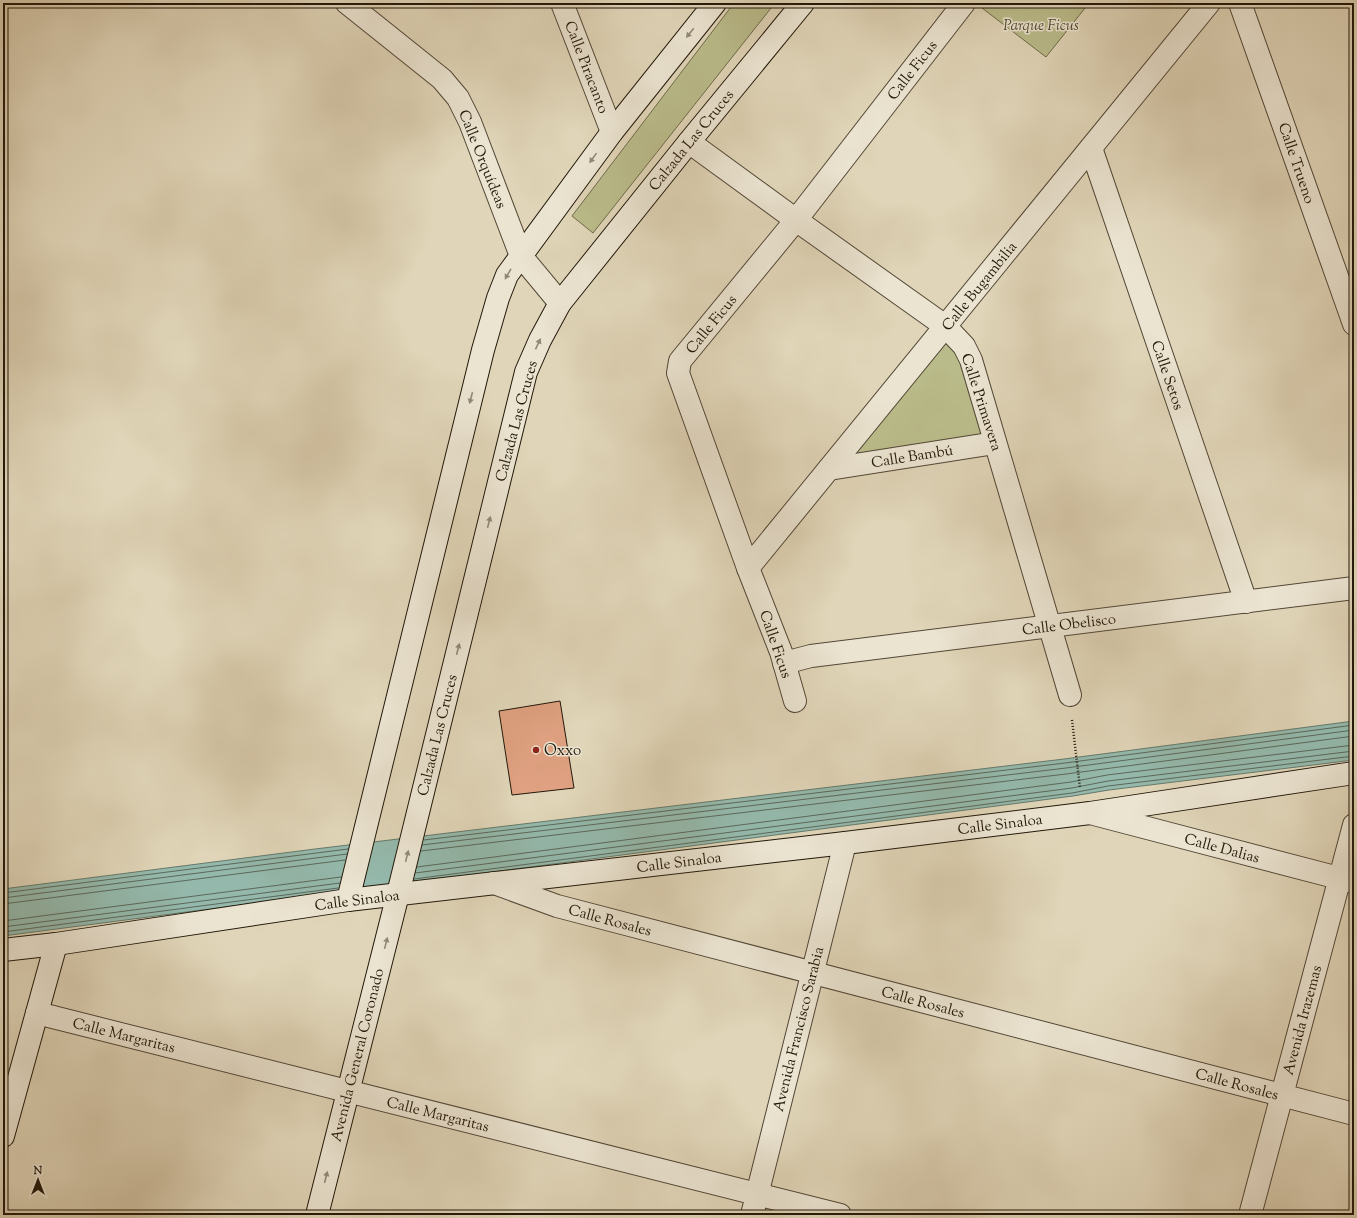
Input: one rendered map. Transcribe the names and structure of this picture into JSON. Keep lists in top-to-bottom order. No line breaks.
{"streets":{"street":["Calle Piracanto","Calle Ficus","Calzada Las Cruces","Calle Orquídeas","Calle Trueno","Calle Bugambilia","Calle Setos","Calle Primavera","Calle Bambú","Calle Obelisco","Calle Sinaloa","Calle Dalias","Calle Rosales","Avenida Irazemas","Avenida Francisco Sarabia","Calle Margaritas","Avenida General Coronado"]},"crossings":[["Calle Ficus","Calle Bugambilia"],["Calle Ficus","Calle Primavera"],["Calle Ficus","Calle Obelisco"],["Calzada Las Cruces","Calle Orquídeas"],["Calzada Las Cruces","Calle Primavera"],["Calzada Las Cruces","Calle Sinaloa"],["Calzada Las Cruces","Avenida General Coronado"],["Calle Bugambilia","Calle Setos"],["Calle Bugambilia","Calle Primavera"],["Calle Bugambilia","Calle Bambú"],["Calle Setos","Calle Obelisco"],["Calle Primavera","Calle Bambú"],["Calle Primavera","Calle Obelisco"],["Calle Sinaloa","Calle Dalias"],["Calle Sinaloa","Calle Rosales"],["Calle Sinaloa","Avenida Francisco Sarabia"],["Calle Sinaloa","Avenida General Coronado"],["Calle Dalias","Avenida Irazemas"],["Calle Rosales","Avenida Irazemas"],["Calle Rosales","Avenida Francisco Sarabia"],["Avenida Francisco Sarabia","Calle Margaritas"],["Calle Margaritas","Avenida General Coronado"]],"one_way":["Avenida General Coronado"],"parks":["Parque Ficus"],"places":["Oxxo"],"north":"top"}
